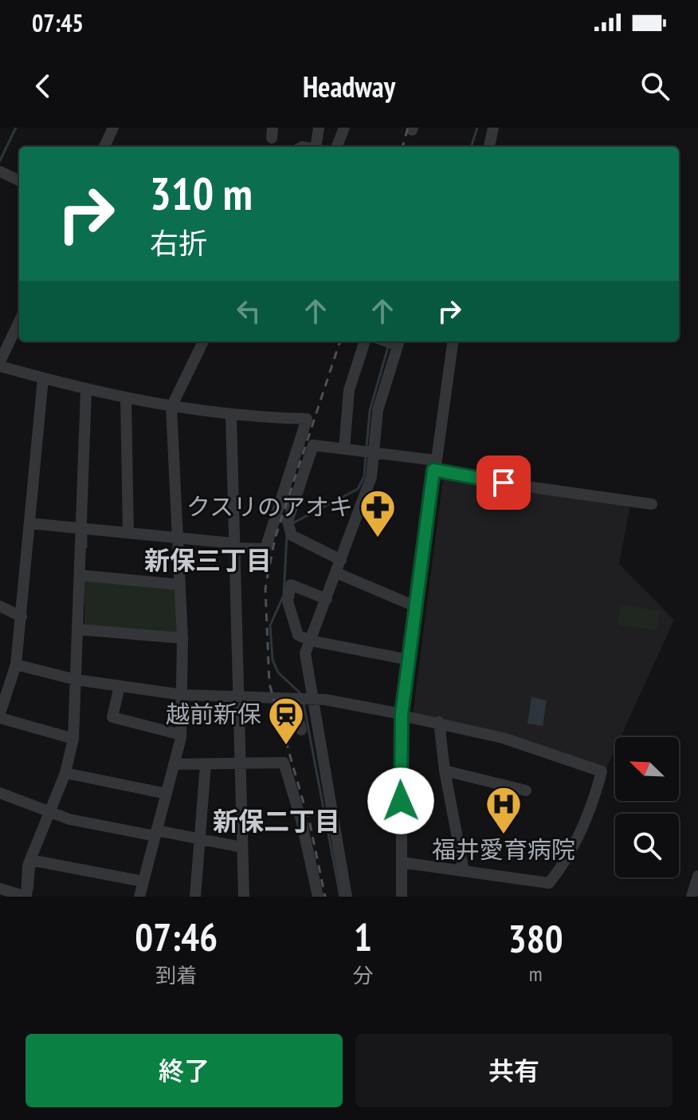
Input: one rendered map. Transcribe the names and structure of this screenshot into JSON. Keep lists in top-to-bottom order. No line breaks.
{"districts":["新保三丁目","新保二丁目"],"places":{"pharmacy":["クスリのアオキ"],"station":["越前新保"],"hospital":["福井愛育病院"]},"north":"top left","page":{"status":"07:45","header":"Headway","turn":["310 m","右折"],"eta":["07:46","到着","1","分","380","m"],"buttons":["終了","共有"]}}
